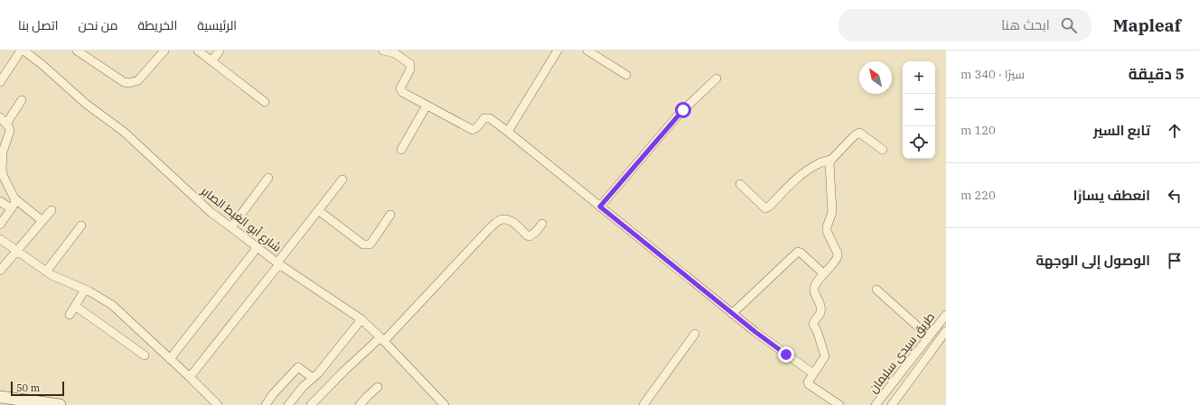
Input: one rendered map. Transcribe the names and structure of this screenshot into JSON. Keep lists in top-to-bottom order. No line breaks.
{"streets":{"street":["شارع أبو الغيط الصابر","طريق سيدى سليمان"]},"scale_bar":"50 m","north":"top left","page":{"header":"Mapleaf","search":"ابحث هنا","nav":["الرئيسية","الخريطة","من نحن","اتصل بنا"],"heading":["5 دقيقة","سيرًا · 340 m"],"map_buttons":["+","−"],"list":[["تابع السير","120 m"],["انعطف يسارًا","220 m"],"الوصول إلى الوجهة"],"scale":"50 m"}}
